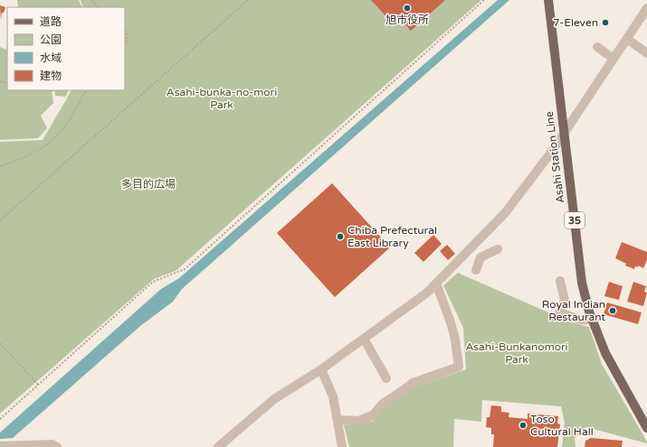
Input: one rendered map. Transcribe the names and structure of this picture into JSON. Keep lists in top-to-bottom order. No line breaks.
{"streets":{"main road":["Asahi Station Line","35"]},"parks":["Asahi-bunka-no-mori Park","多目的広場","Asahi-Bunkanomori Park"],"places":["旭市役所","7-Eleven","Chiba Prefectural East Library","Royal Indian Restaurant","Toso Cultural Hall"],"legend":["道路","公園","水域","建物"]}
